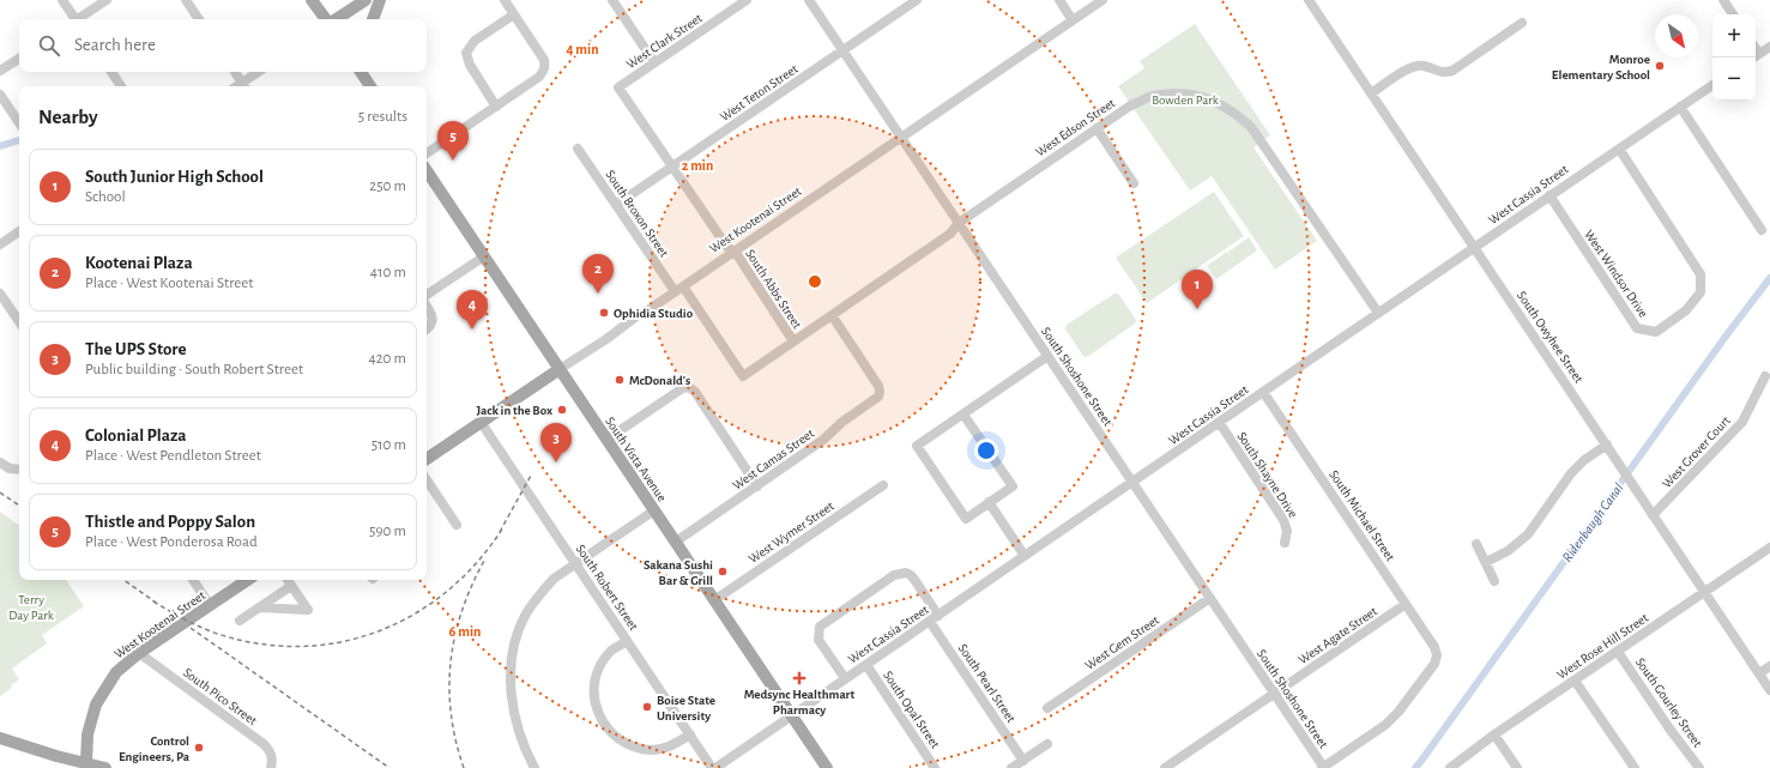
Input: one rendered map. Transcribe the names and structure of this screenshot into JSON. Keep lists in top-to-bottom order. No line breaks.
{"streets":{"main road":["West Kootenai Street","South Vista Avenue"],"street":["West Clark Street","West Teton Street","West Edson Street","West Cassia Street","South Broxon Street","West Windsor Drive","South Abbs Street","South Owyhee Street","South Shoshone Street","West Grover Court","West Camas Street","South Shayne Drive","South Michael Street","West Wymer Street","South Robert Street","West Agate Street","West Gem Street","West Rose Hill Street","South Pearl Street","South Pico Street","South Gourley Street","South Opal Street"]},"crossings":[["West Clark Street","South Abbs Street"],["West Teton Street","South Broxon Street"],["West Teton Street","South Abbs Street"],["West Teton Street","South Shoshone Street"],["West Edson Street","West Cassia Street"],["West Edson Street","South Broxon Street"],["West Edson Street","South Abbs Street"],["West Edson Street","South Shoshone Street"],["West Edson Street","West Camas Street"],["West Cassia Street","West Windsor Drive"],["West Cassia Street","South Owyhee Street"],["West Cassia Street","South Shoshone Street"],["West Cassia Street","South Vista Avenue"],["West Cassia Street","South Shayne Drive"],["West Cassia Street","South Michael Street"],["West Cassia Street","South Robert Street"],["West Cassia Street","South Pearl Street"],["West Cassia Street","South Opal Street"],["South Broxon Street","West Kootenai Street"],["West Kootenai Street","South Abbs Street"],["West Kootenai Street","South Shoshone Street"],["West Kootenai Street","South Vista Avenue"],["West Kootenai Street","South Robert Street"],["West Kootenai Street","South Pico Street"],["South Owyhee Street","West Grover Court"],["South Owyhee Street","West Rose Hill Street"],["South Shoshone Street","South Michael Street"],["South Shoshone Street","West Agate Street"],["South Shoshone Street","West Gem Street"],["South Vista Avenue","West Camas Street"],["South Vista Avenue","West Wymer Street"],["South Michael Street","West Agate Street"],["West Rose Hill Street","South Gourley Street"]],"water":["Ridenbaugh Canal"],"parks":["Bowden Park","Terry Day Park"],"places":{"other":["Monroe Elementary School","Ophidia Studio","McDonald's","Jack in the Box","Sakana Sushi Bar & Grill","Boise State University","Control Engineers, Pa"],"health":["Medsync Healthmart Pharmacy"]},"north":"bottom right","page":{"map_buttons":["+","−"],"search":"Search here","heading":["Nearby","5 results"],"pins":["5","2","1","4","3"],"list":[{"mark":"1","name":"South Junior High School","note":"School","value":"250 m"},{"mark":"2","name":"Kootenai Plaza","note":"Place · West Kootenai Street","value":"410 m"},{"mark":"3","name":"The UPS Store","note":"Public building · South Robert Street","value":"420 m"},{"mark":"4","name":"Colonial Plaza","note":"Place · West Pendleton Street","value":"510 m"},{"mark":"5","name":"Thistle and Poppy Salon","note":"Place · West Ponderosa Road","value":"590 m"}]},"rings":["4 min","2 min","6 min"]}
